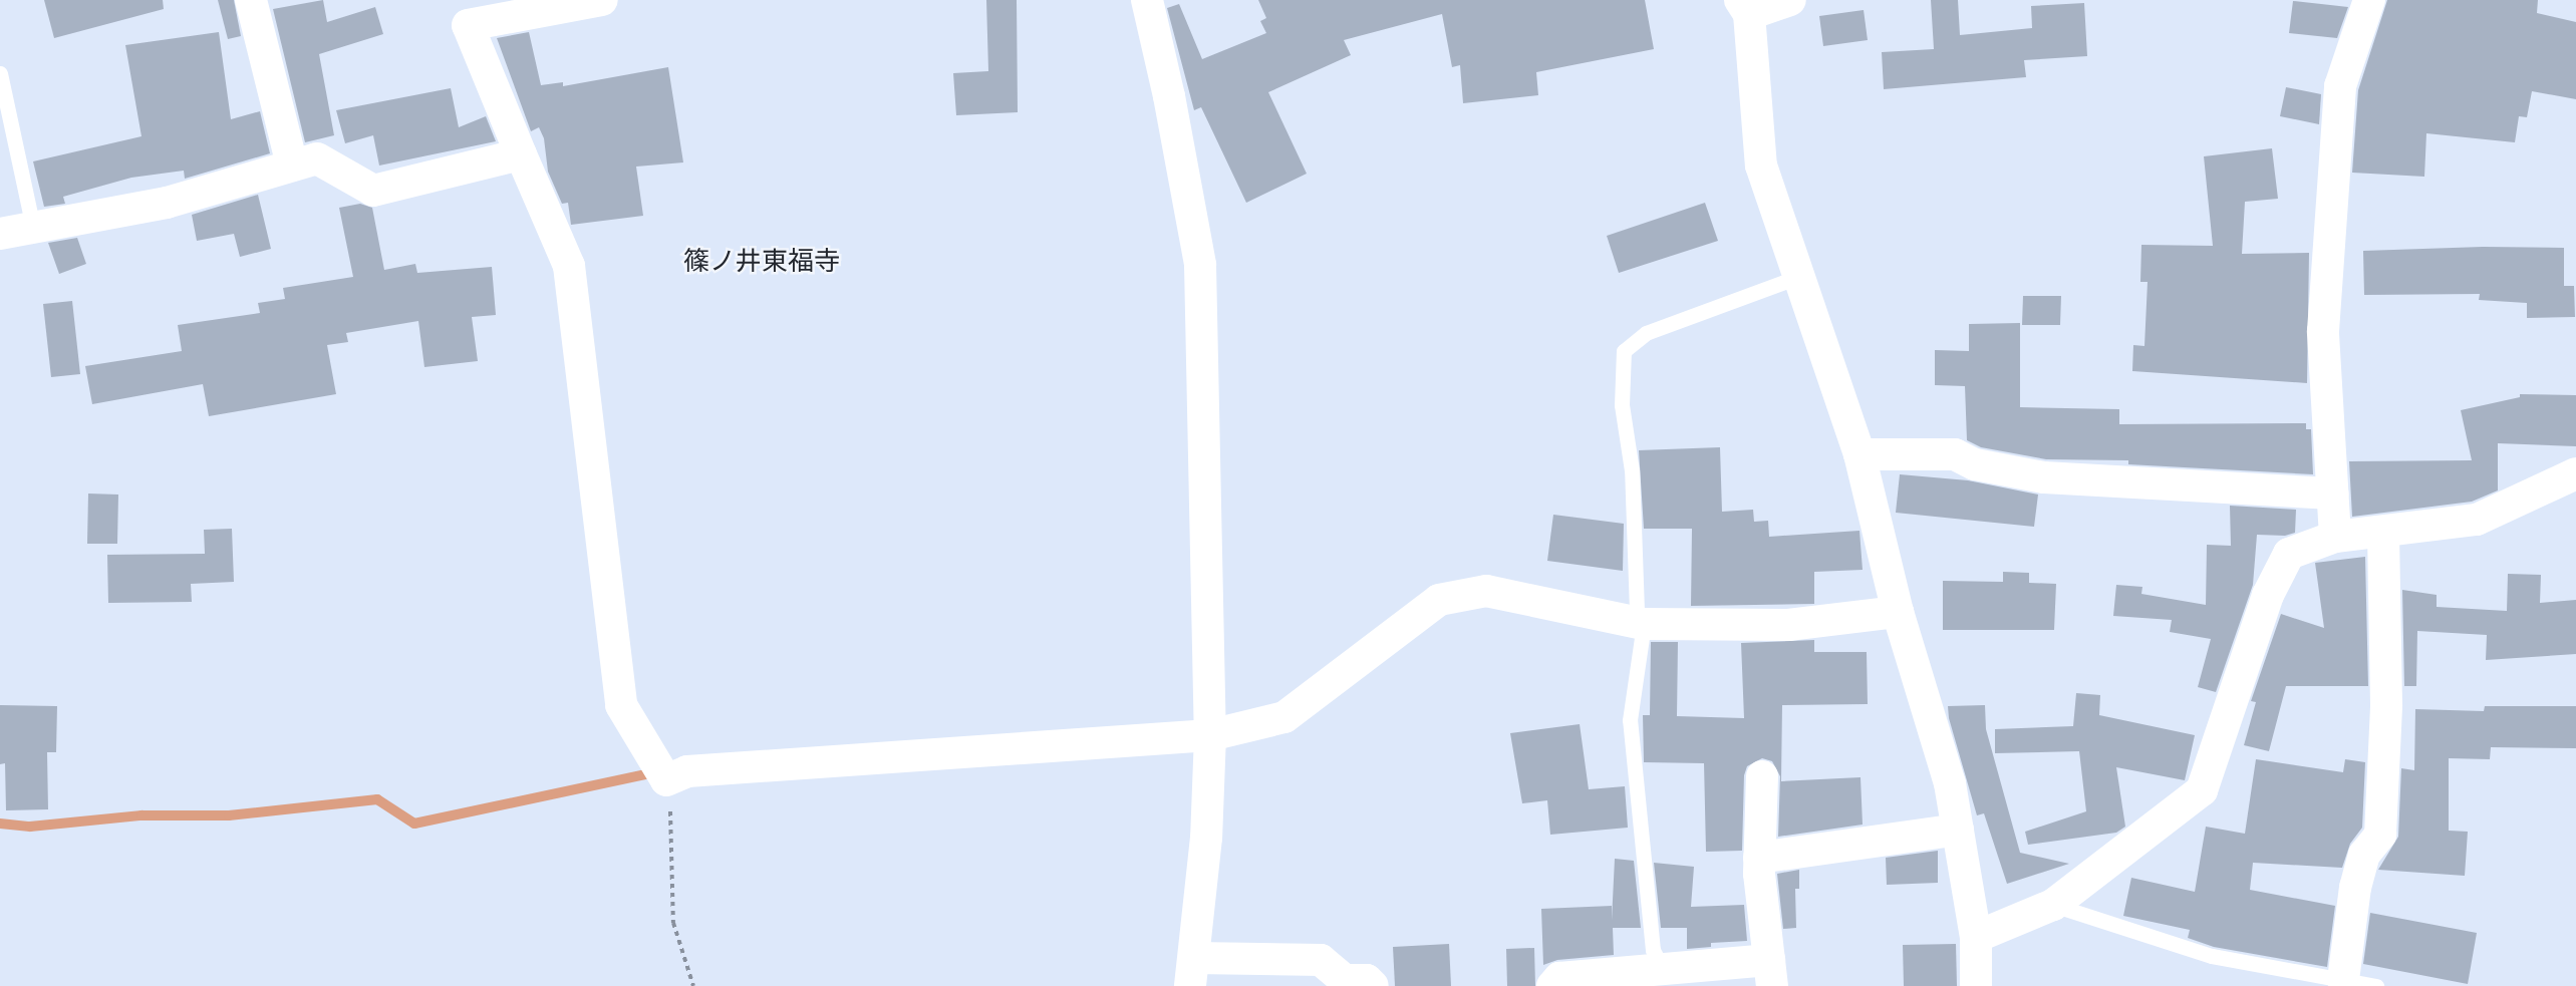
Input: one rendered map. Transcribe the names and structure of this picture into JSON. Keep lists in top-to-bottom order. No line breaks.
{"districts":["篠ノ井東福寺"]}
